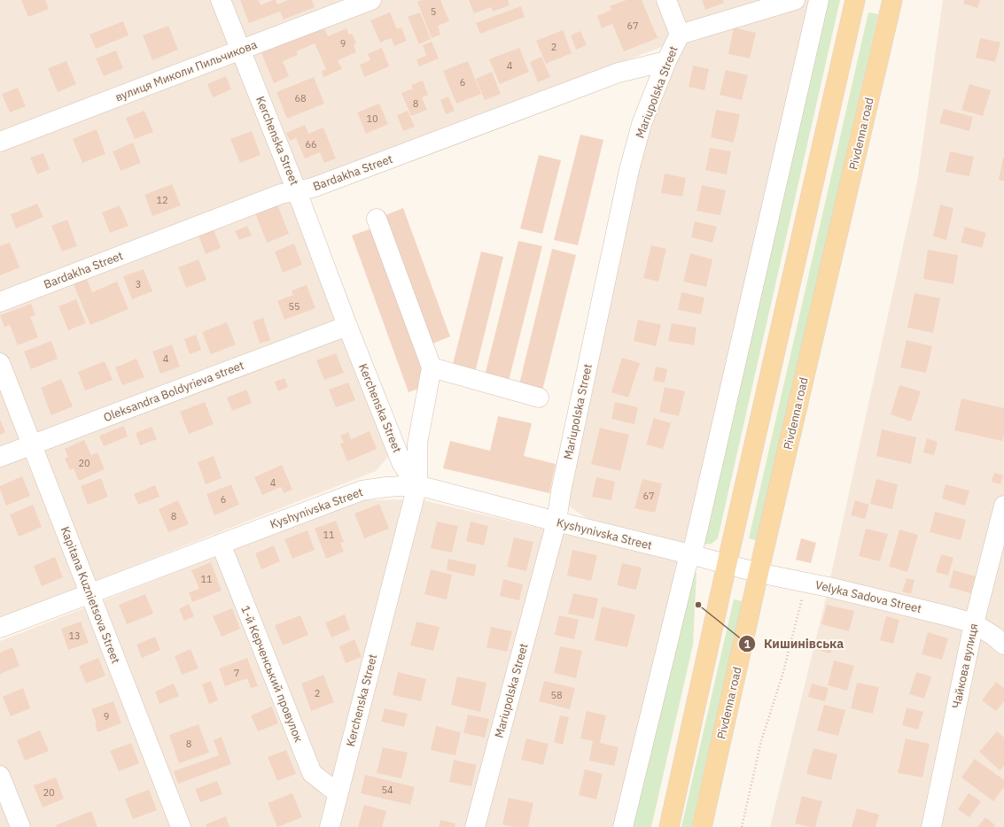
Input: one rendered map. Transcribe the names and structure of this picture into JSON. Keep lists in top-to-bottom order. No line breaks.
{"streets":{"main road":["Pivdenna road"],"street":["вулиця Миколи Пильчикова","Mariupolska Street","Kerchenska Street","Bardakha Street","Oleksandra Boldyrieva street","Kyshynivska Street","Kapitana Kuznietsova Street","Velyka Sadova Street","Чайкова вулиця","1-й Керченський провулок"]},"crossings":[["вулиця Миколи Пильчикова","Kerchenska Street"],["Mariupolska Street","Bardakha Street"],["Mariupolska Street","Kyshynivska Street"],["Pivdenna road","Velyka Sadova Street"],["Kerchenska Street","Bardakha Street"],["Kerchenska Street","Oleksandra Boldyrieva street"],["Kerchenska Street","Kyshynivska Street"],["Kerchenska Street","1-й Керченський провулок"],["Oleksandra Boldyrieva street","Kapitana Kuznietsova Street"],["Kyshynivska Street","Kapitana Kuznietsova Street"],["Kyshynivska Street","Velyka Sadova Street"],["Kyshynivska Street","1-й Керченський провулок"],["Velyka Sadova Street","Чайкова вулиця"]],"places":["Кишинівська"],"house_numbers":["5","67","9","2","4","6","68","8","10","66","12","3","55","4","20","4","67","6","8","11","11","13","7","2","58","9","8","54","20"]}
